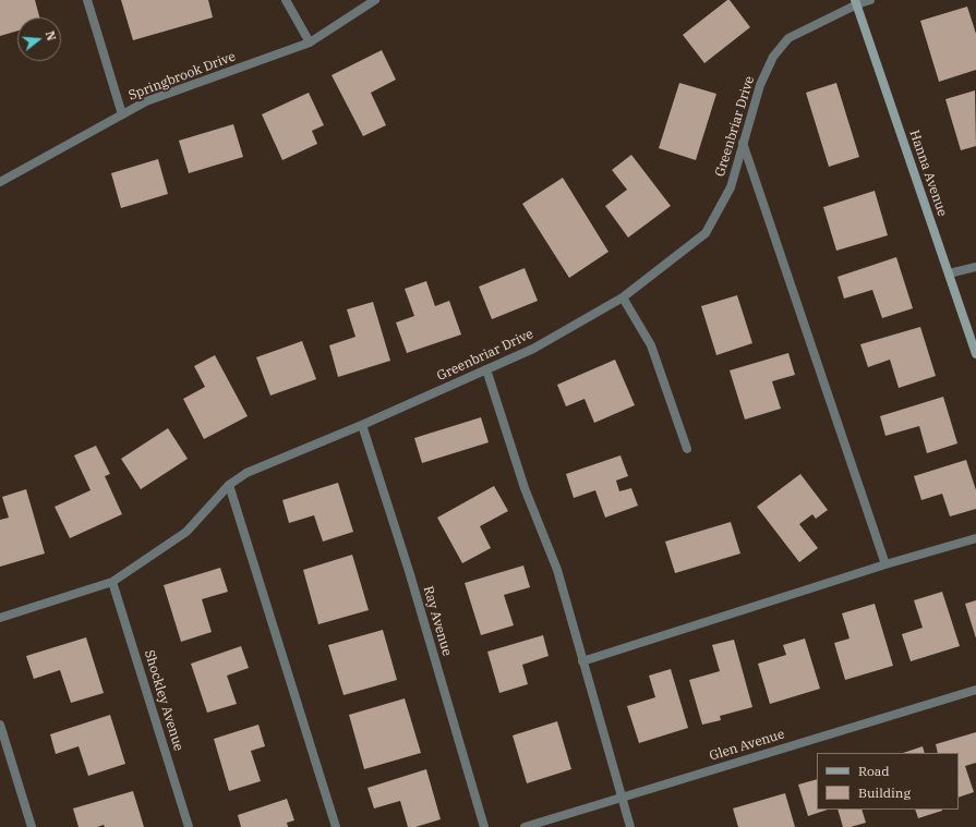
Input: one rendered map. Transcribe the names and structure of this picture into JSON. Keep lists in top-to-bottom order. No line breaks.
{"streets":{"street":["Springbrook Drive","Greenbriar Drive","Hanna Avenue","Ray Avenue","Shockley Avenue","Glen Avenue"]},"crossings":[["Greenbriar Drive","Hanna Avenue"],["Greenbriar Drive","Ray Avenue"],["Greenbriar Drive","Shockley Avenue"]],"legend":["Road","Building"],"north":"right"}
